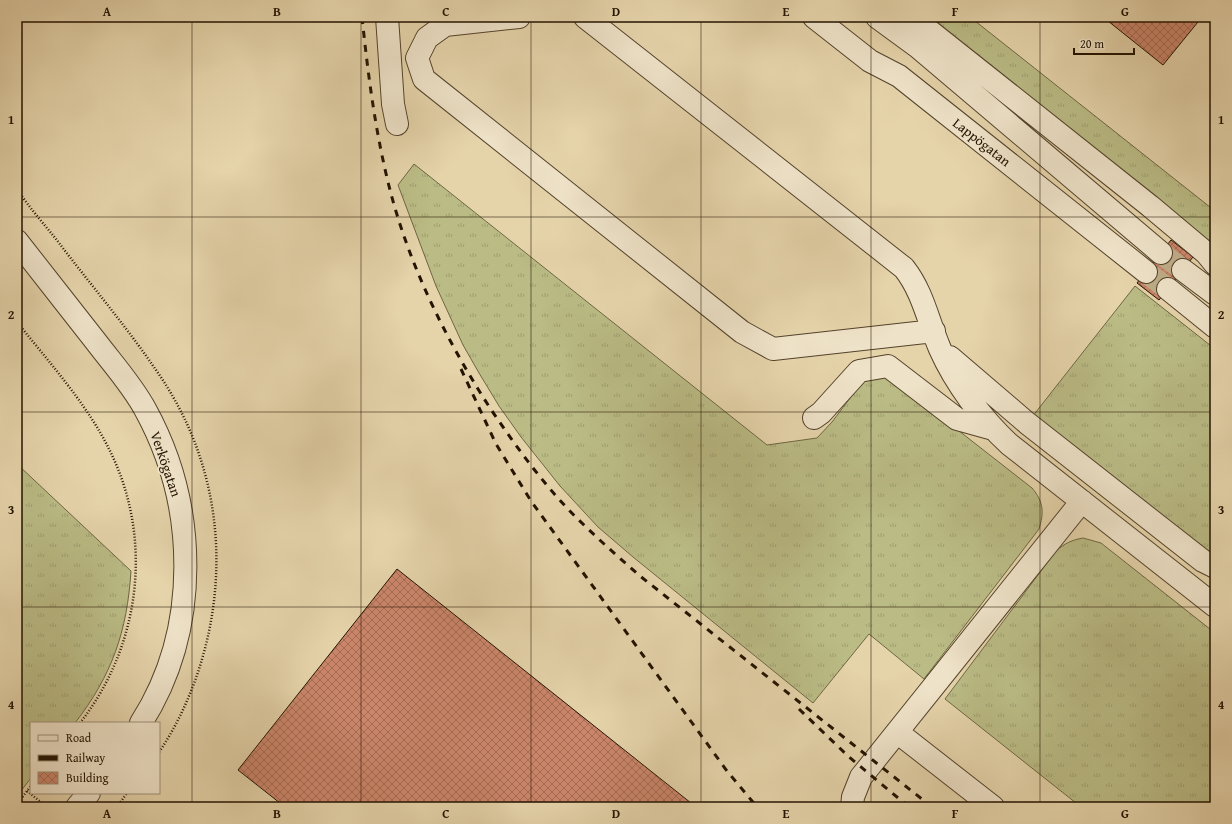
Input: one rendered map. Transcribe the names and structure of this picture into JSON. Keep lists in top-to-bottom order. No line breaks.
{"streets":{"street":["Lappögatan","Verkögatan"]},"legend":["Road","Railway","Building"],"scale_bar":"20 m","grid":{"columns":["A","B","C","D","E","F","G"],"rows":["1","2","3","4"]}}
